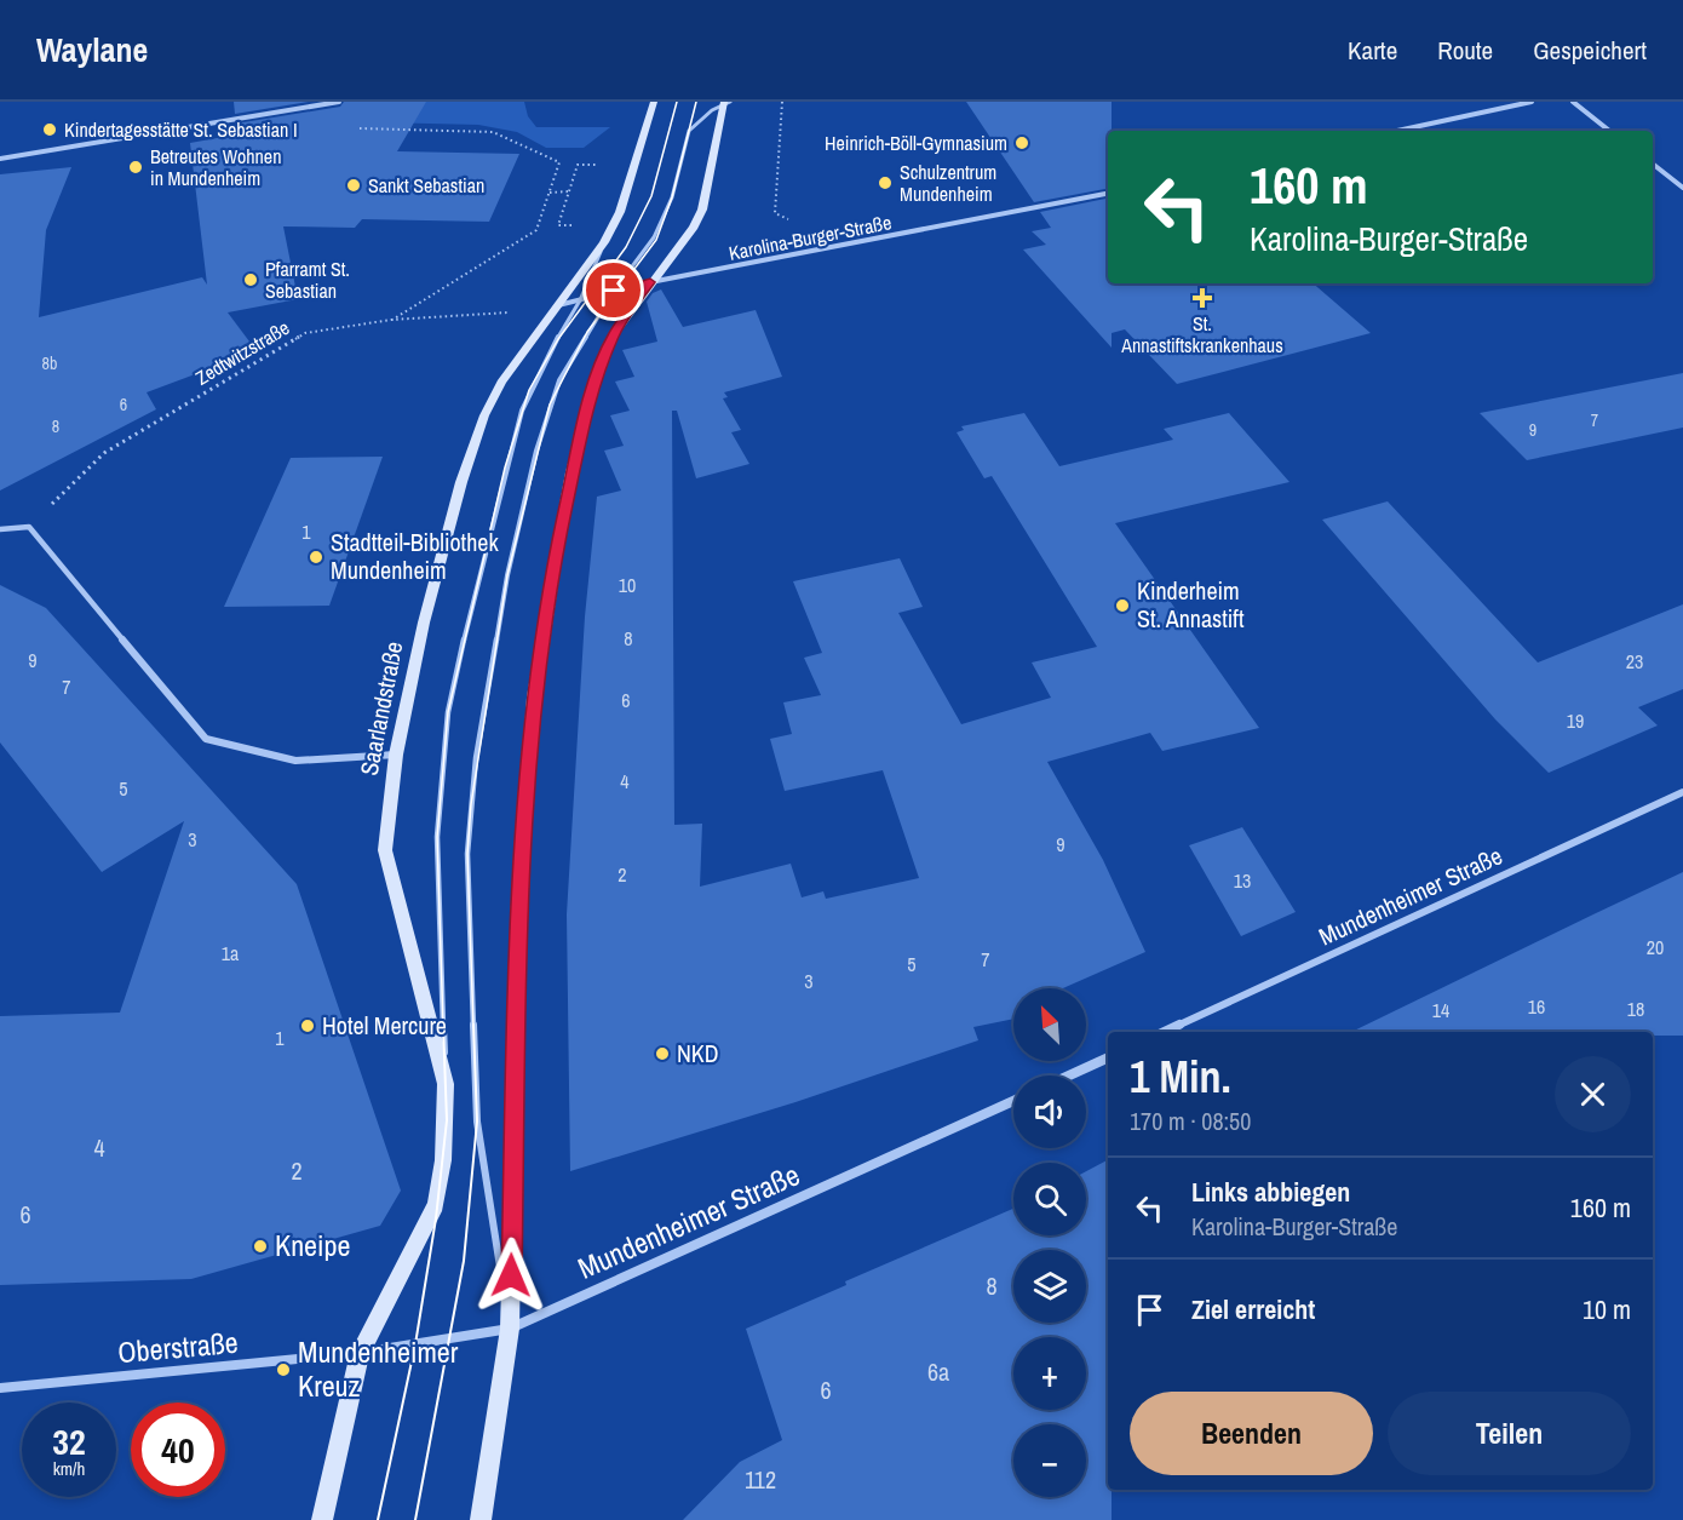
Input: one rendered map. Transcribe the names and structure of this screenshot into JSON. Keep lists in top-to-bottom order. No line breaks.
{"streets":{"street":["Karolina-Burger-Straße","Saarlandstraße","Mundenheimer Straße","Oberstraße"],"path":["Zedtwitzstraße"]},"crossings":[["Karolina-Burger-Straße","Zedtwitzstraße"],["Karolina-Burger-Straße","Saarlandstraße"],["Zedtwitzstraße","Saarlandstraße"],["Saarlandstraße","Mundenheimer Straße"],["Saarlandstraße","Oberstraße"],["Mundenheimer Straße","Oberstraße"]],"places":{"other":["Kindertagesstätte St. Sebastian I","Heinrich-Böll-Gymnasium","Betreutes Wohnen in Mundenheim","Schulzentrum Mundenheim","Sankt Sebastian","Pfarramt St. Sebastian","Stadtteil-Bibliothek Mundenheim","Kinderheim St. Annastift","Hotel Mercure","NKD","Kneipe","Mundenheimer Kreuz"],"health":["St. Annastiftskrankenhaus"]},"house_numbers":["8b","6","7","8","9","1","10","8","9","23","7","6","19","4","5","3","9","2","13","20","1a","7","5","3","16","18","14","1","4","2","6","8","6a","6","112"],"north":"top left","page":{"header":"Waylane","nav":["Karte","Route","Gespeichert"],"turn":["160 m","Karolina-Burger-Straße"],"map_buttons":["+","−"],"heading":["1 Min.","170 m · 08:50"],"list":[{"name":"Links abbiegen","note":"Karolina-Burger-Straße","value":"160 m"},{"name":"Ziel erreicht","value":"10 m"}],"buttons":["Beenden","Teilen"],"speed":"32 km/h","limit":"40"}}
